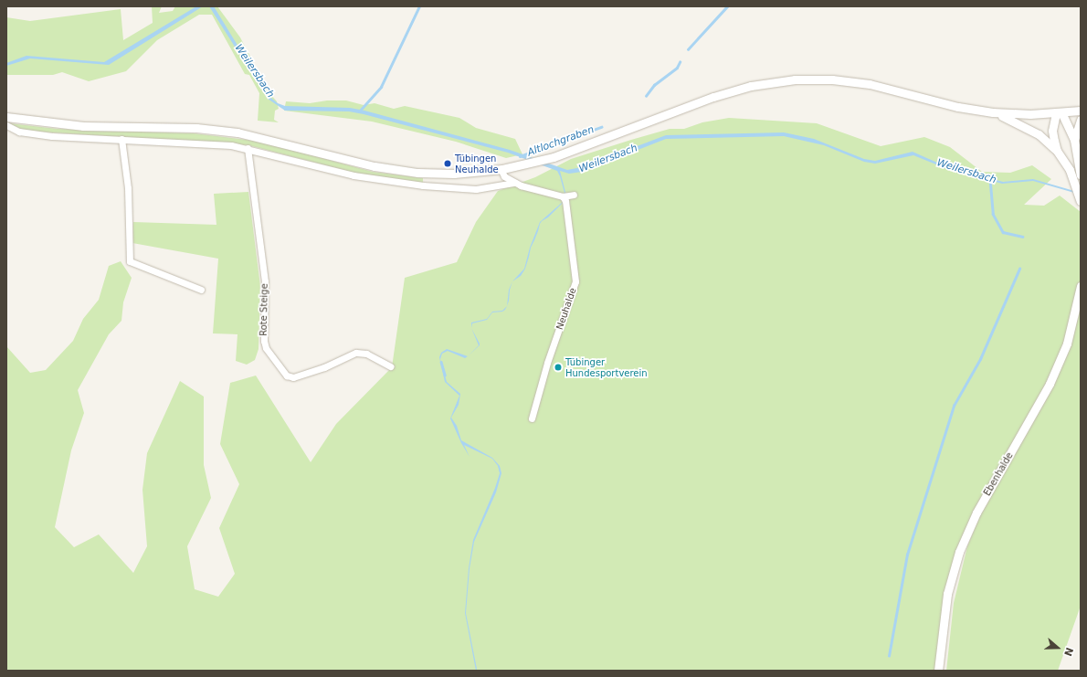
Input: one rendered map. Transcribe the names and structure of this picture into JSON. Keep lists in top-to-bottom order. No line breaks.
{"streets":{"street":["Neuhalde","Rote Steige","Ebenhalde"]},"water":["Weilersbach","Altlochgraben"],"places":["Tübingen Neuhalde","Tübinger Hundesportverein"],"north":"right"}
